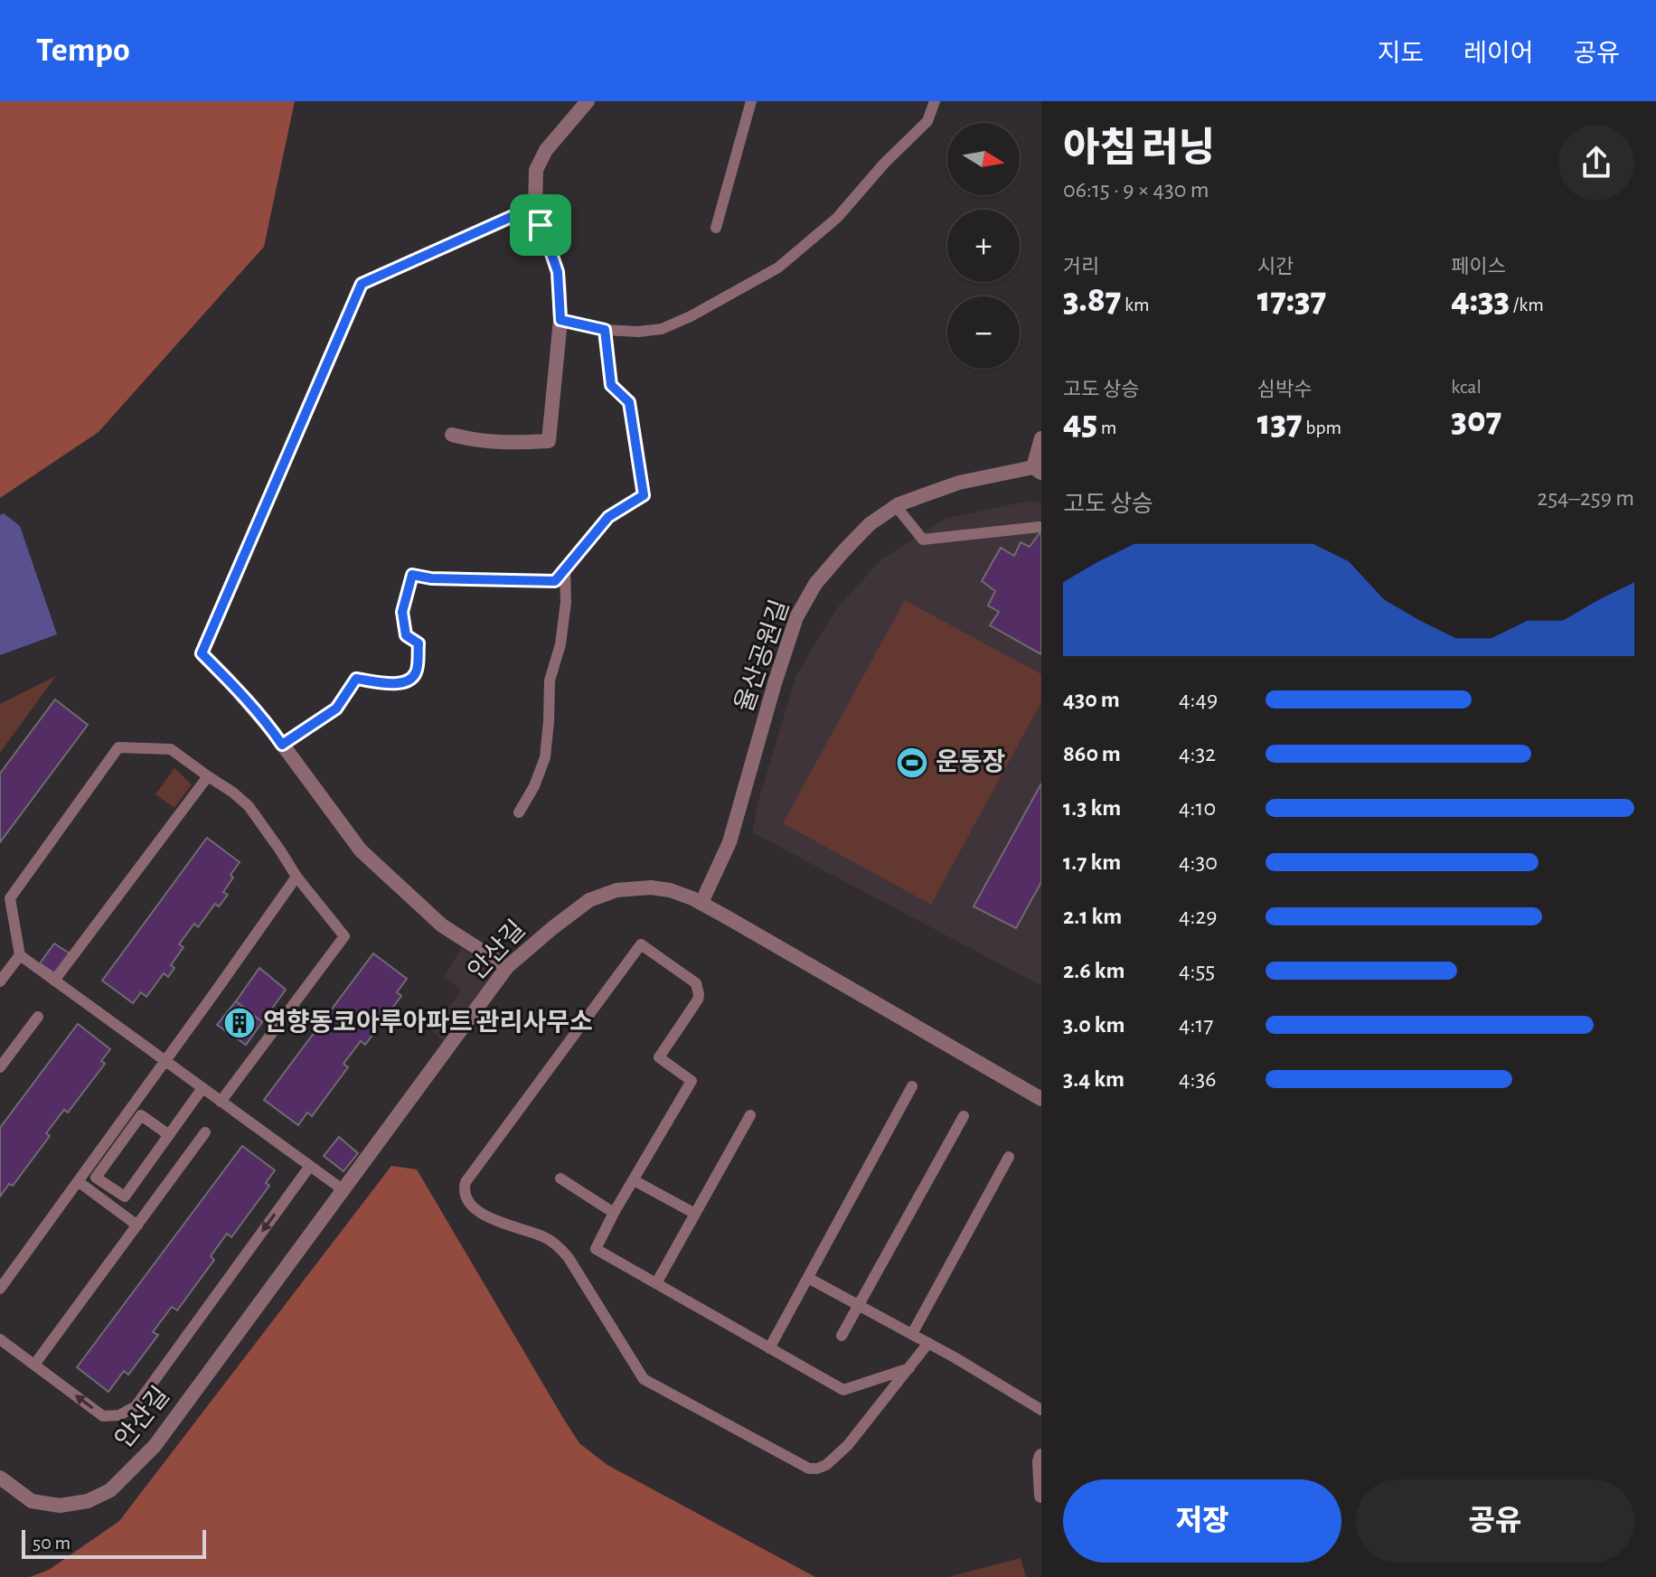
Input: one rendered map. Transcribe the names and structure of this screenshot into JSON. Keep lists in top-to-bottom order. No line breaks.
{"streets":{"street":["율산공원길","안산길"]},"crossings":[["율산공원길","안산길"]],"places":{"sports":["운동장"],"building":["연향동코아루아파트 관리사무소"]},"scale_bar":"50 m","north":"right","page":{"header":"Tempo","nav":["지도","레이어","공유"],"heading":["아침 러닝","06:15 · 9 × 430 m"],"map_buttons":["+","−"],"stats":[["거리","3.87 km"],["시간","17:37"],["페이스","4:33 /km"],["고도 상승","45 m"],["심박수","137 bpm"],["kcal","307"]],"chart":["고도 상승","254–259 m"],"list":[{"name":"430 m","note":"4:49"},{"name":"860 m","note":"4:32"},{"name":"1.3 km","note":"4:10"},{"name":"1.7 km","note":"4:30"},{"name":"2.1 km","note":"4:29"},{"name":"2.6 km","note":"4:55"},{"name":"3.0 km","note":"4:17"},{"name":"3.4 km","note":"4:36"}],"buttons":["저장","공유"],"scale":"50 m"}}
